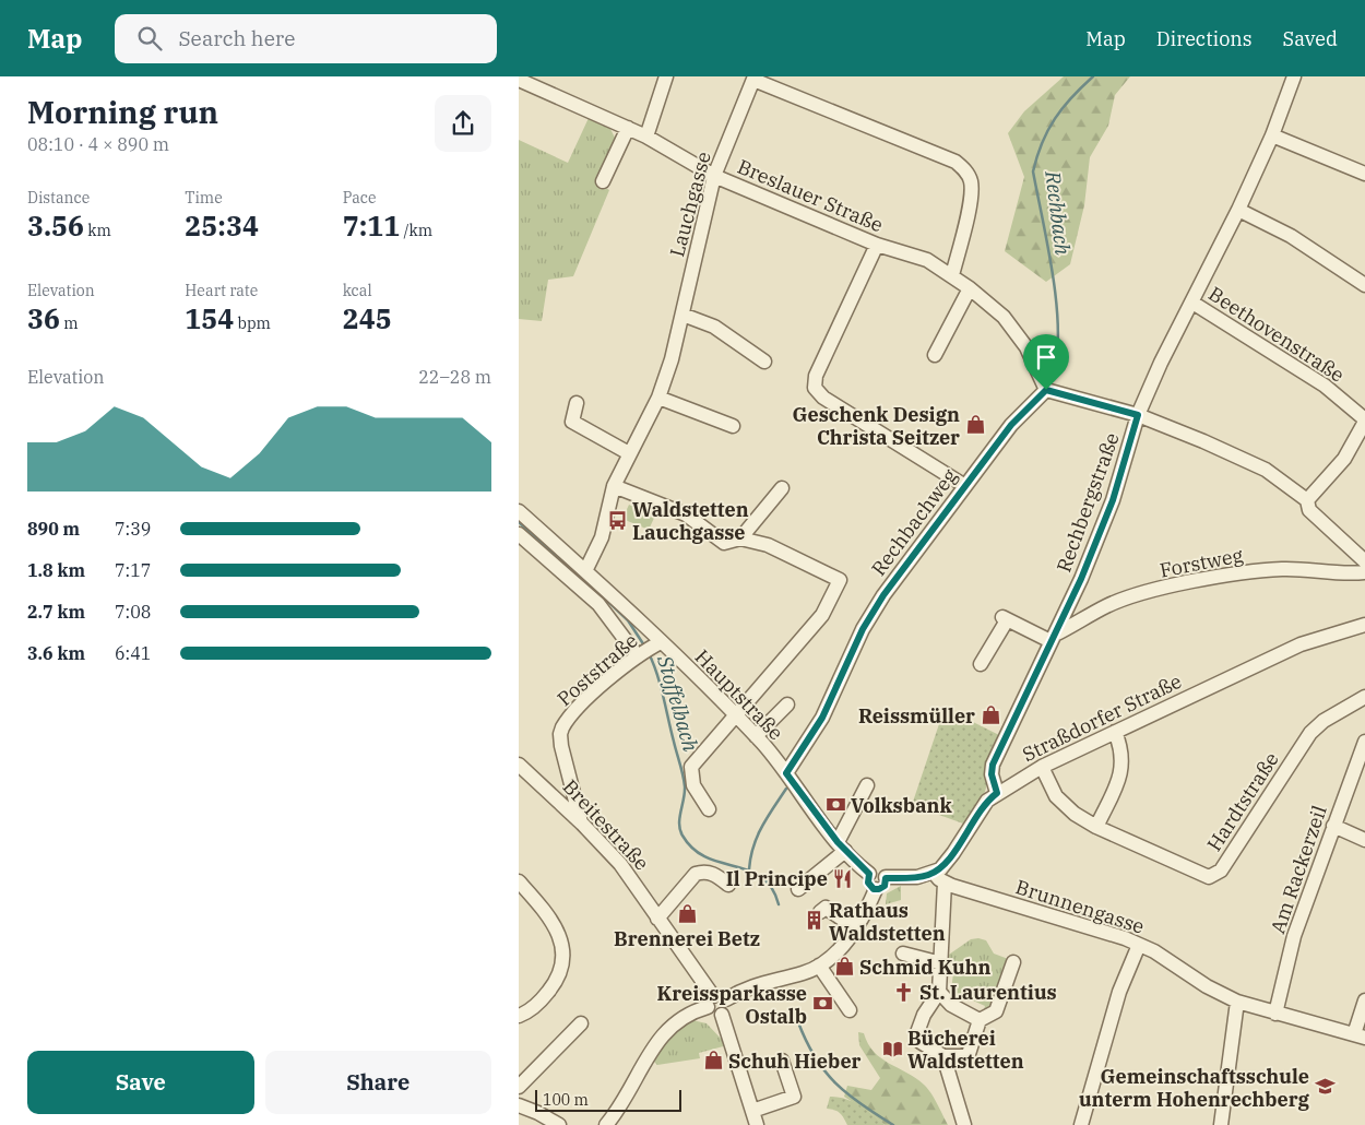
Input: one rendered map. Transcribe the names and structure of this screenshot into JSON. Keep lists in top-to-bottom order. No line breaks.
{"streets":{"street":["Breslauer Straße","Lauchgasse","Beethovenstraße","Rechbergstraße","Rechbachweg","Forstweg","Poststraße","Hauptstraße","Straßdorfer Straße","Hardtstraße","Breitestraße","Am Rackerzeil","Brunnengasse"]},"crossings":[["Breslauer Straße","Lauchgasse"],["Breslauer Straße","Rechbachweg"],["Lauchgasse","Hauptstraße"],["Beethovenstraße","Rechbergstraße"],["Rechbergstraße","Forstweg"],["Rechbergstraße","Straßdorfer Straße"],["Rechbachweg","Hauptstraße"],["Poststraße","Hauptstraße"],["Poststraße","Breitestraße"],["Straßdorfer Straße","Hardtstraße"],["Straßdorfer Straße","Brunnengasse"],["Am Rackerzeil","Brunnengasse"]],"water":["Rechbach","Stoffelbach"],"places":{"shop":["Geschenk Design Christa Seitzer","Reissmüller","Brennerei Betz","Schmid Kuhn","Schuh Hieber"],"bus stop":["Waldstetten Lauchgasse"],"bank":["Volksbank","Kreissparkasse Ostalb"],"restaurant":["Il Principe"],"building":["Rathaus Waldstetten"],"church":["St. Laurentius"],"library":["Bücherei Waldstetten"],"school or university":["Gemeinschaftsschule unterm Hohenrechberg"]},"scale_bar":"100 m","page":{"header":"Map","search":"Search here","nav":["Map","Directions","Saved"],"heading":["Morning run","08:10 · 4 × 890 m"],"stats":[["Distance","3.56 km"],["Time","25:34"],["Pace","7:11 /km"],["Elevation","36 m"],["Heart rate","154 bpm"],["kcal","245"]],"chart":["Elevation","22–28 m"],"list":[{"name":"890 m","note":"7:39"},{"name":"1.8 km","note":"7:17"},{"name":"2.7 km","note":"7:08"},{"name":"3.6 km","note":"6:41"}],"buttons":["Save","Share"],"scale":"100 m"}}
